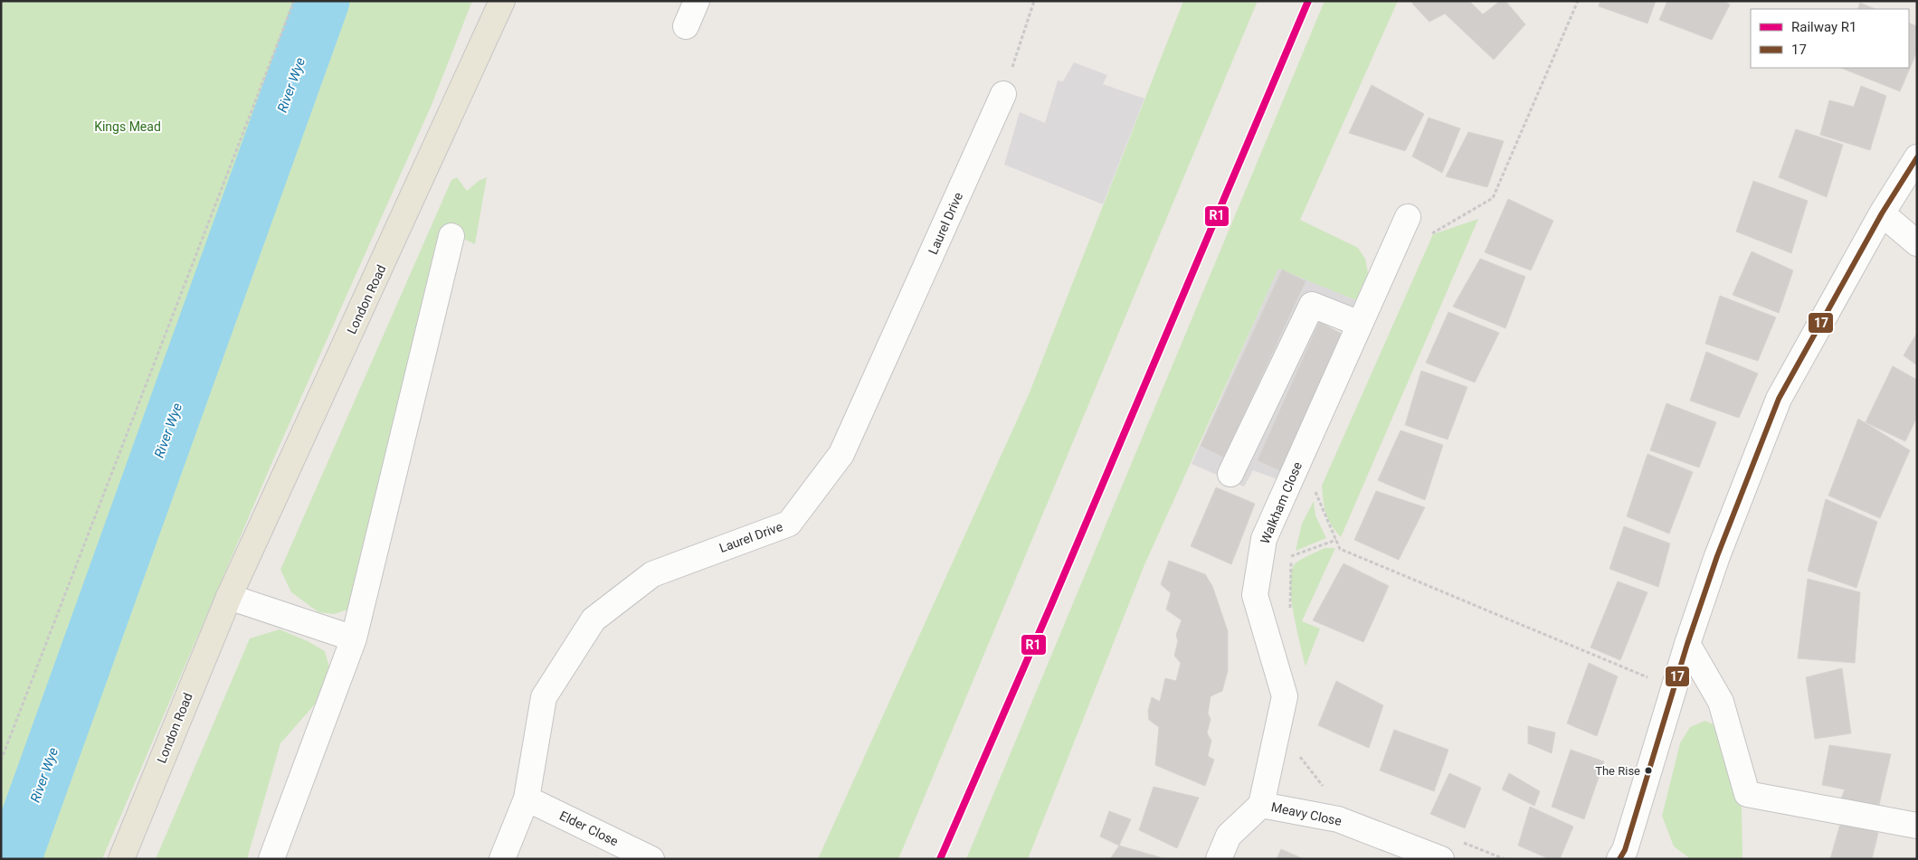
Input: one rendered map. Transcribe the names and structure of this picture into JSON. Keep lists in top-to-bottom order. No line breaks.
{"streets":{"main road":["London Road"],"street":["Laurel Drive","Walkham Close","Meavy Close","Elder Close"]},"crossings":[["Laurel Drive","Elder Close"],["Walkham Close","Meavy Close"]],"water":["River Wye"],"parks":["Kings Mead"],"places":["The Rise"],"lines":["rail line R1","transit line 17"],"legend":["Railway R1","17"]}
